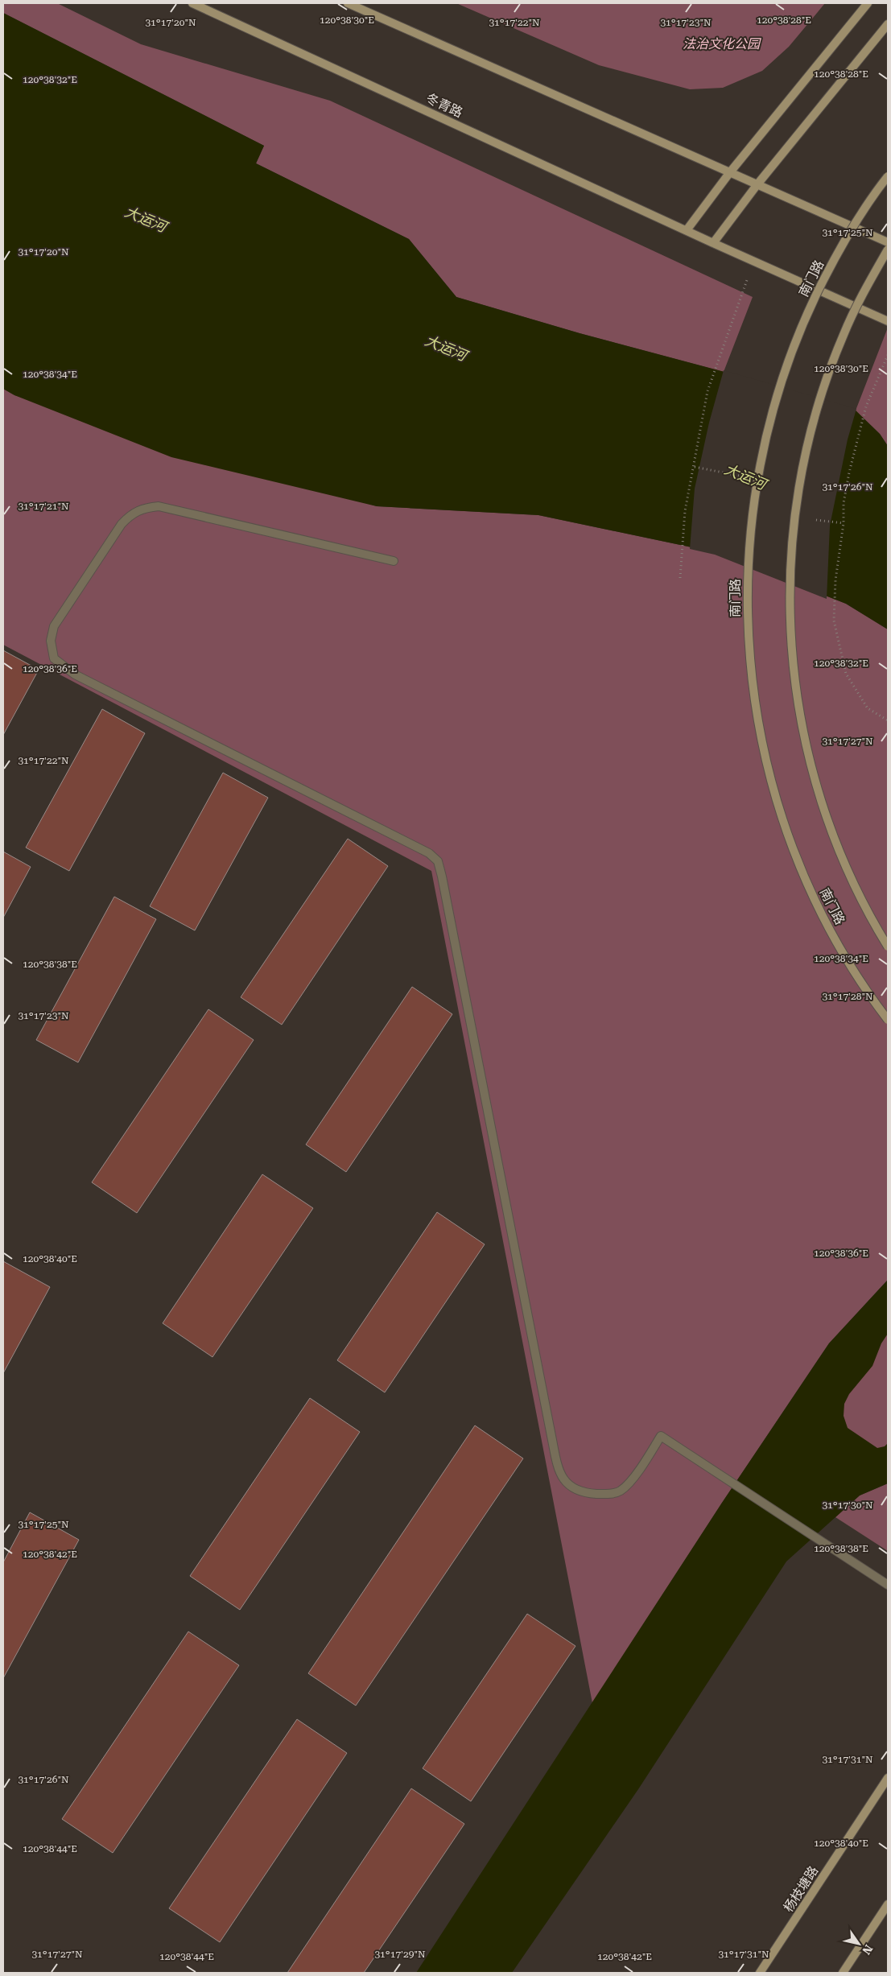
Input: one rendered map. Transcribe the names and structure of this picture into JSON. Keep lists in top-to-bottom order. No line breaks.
{"streets":{"main road":["冬青路","南门路","杨枝塘路"]},"water":["大运河"],"parks":["法治文化公园"],"north":"bottom right","coordinates":["120°38'30\"E","120°38'28\"E","31°17'20\"N","31°17'22\"N","31°17'23\"N","120°38'32\"E","31°17'25\"N","120°38'34\"E","31°17'26\"N","31°17'21\"N","120°38'36\"E","31°17'27\"N","120°38'38\"E","31°17'28\"N","120°38'40\"E","31°17'30\"N","120°38'42\"E","31°17'31\"N","120°38'44\"E","31°17'29\"N"]}
